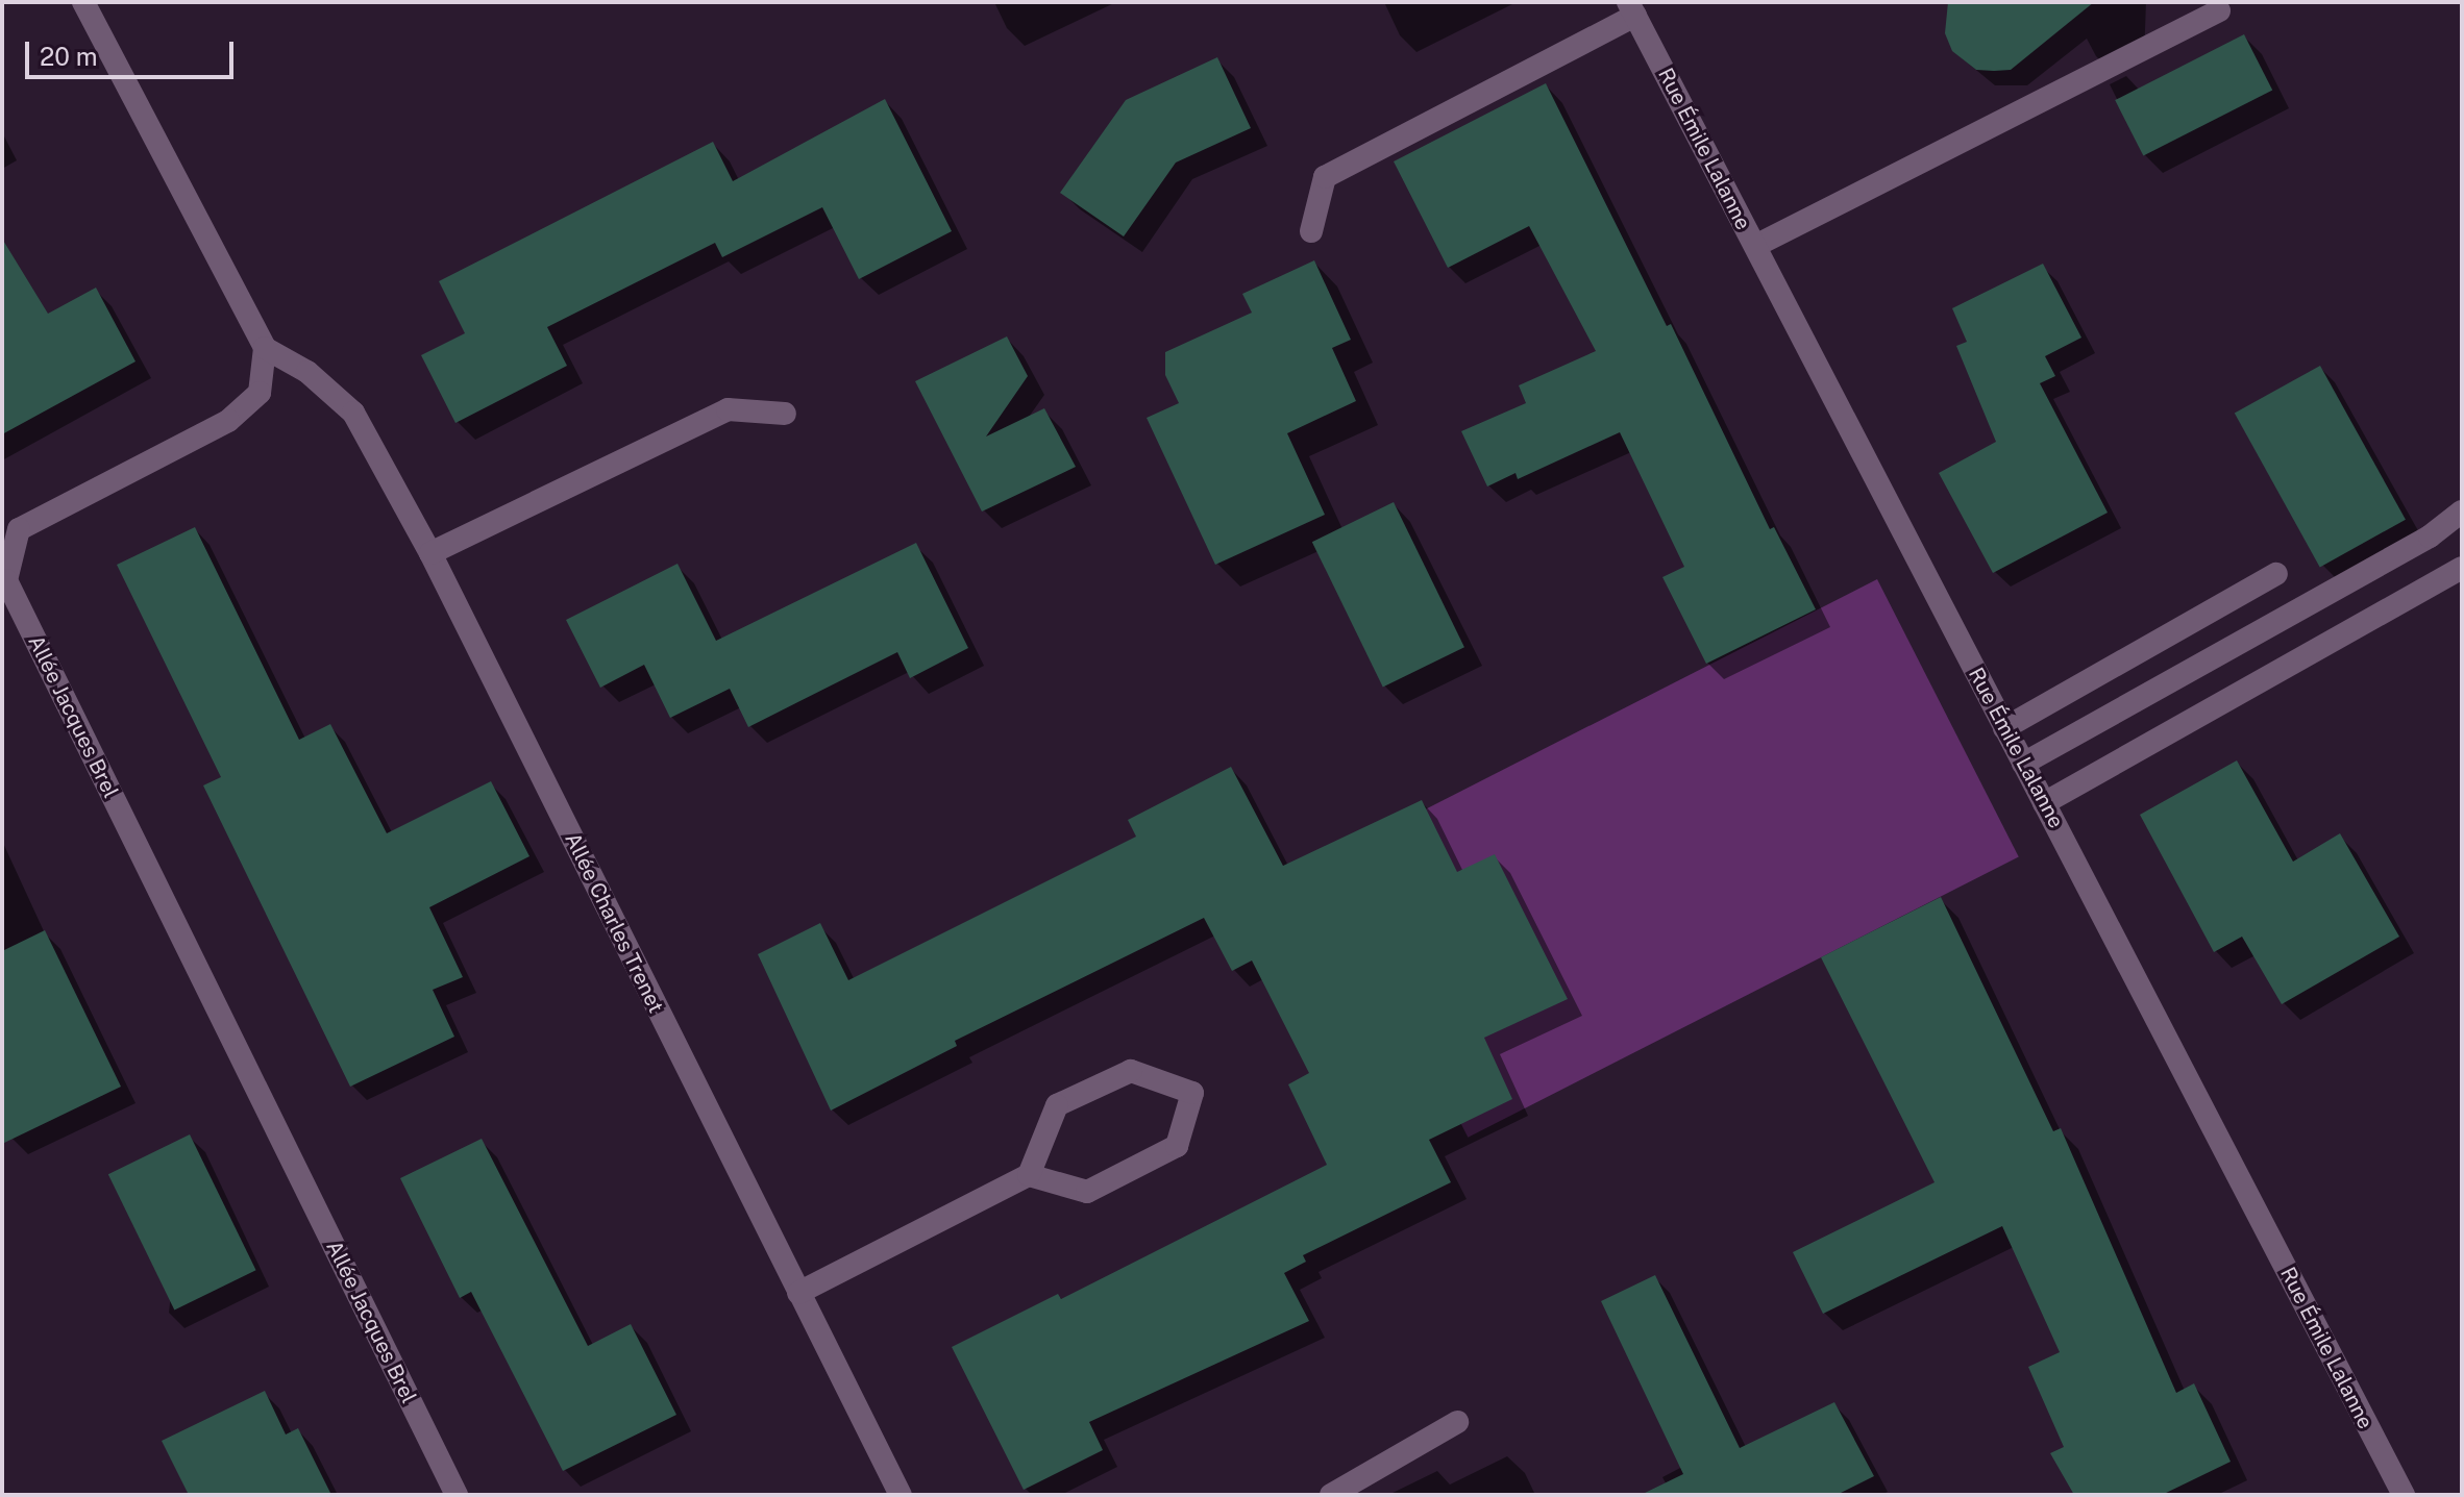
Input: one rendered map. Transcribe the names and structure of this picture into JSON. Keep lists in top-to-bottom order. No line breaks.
{"streets":{"street":["Rue Émile Lalanne","Allée Jacques Brel","Allée Charles Trenet"]},"crossings":[["Allée Jacques Brel","Allée Charles Trenet"]],"scale_bar":"20 m"}
